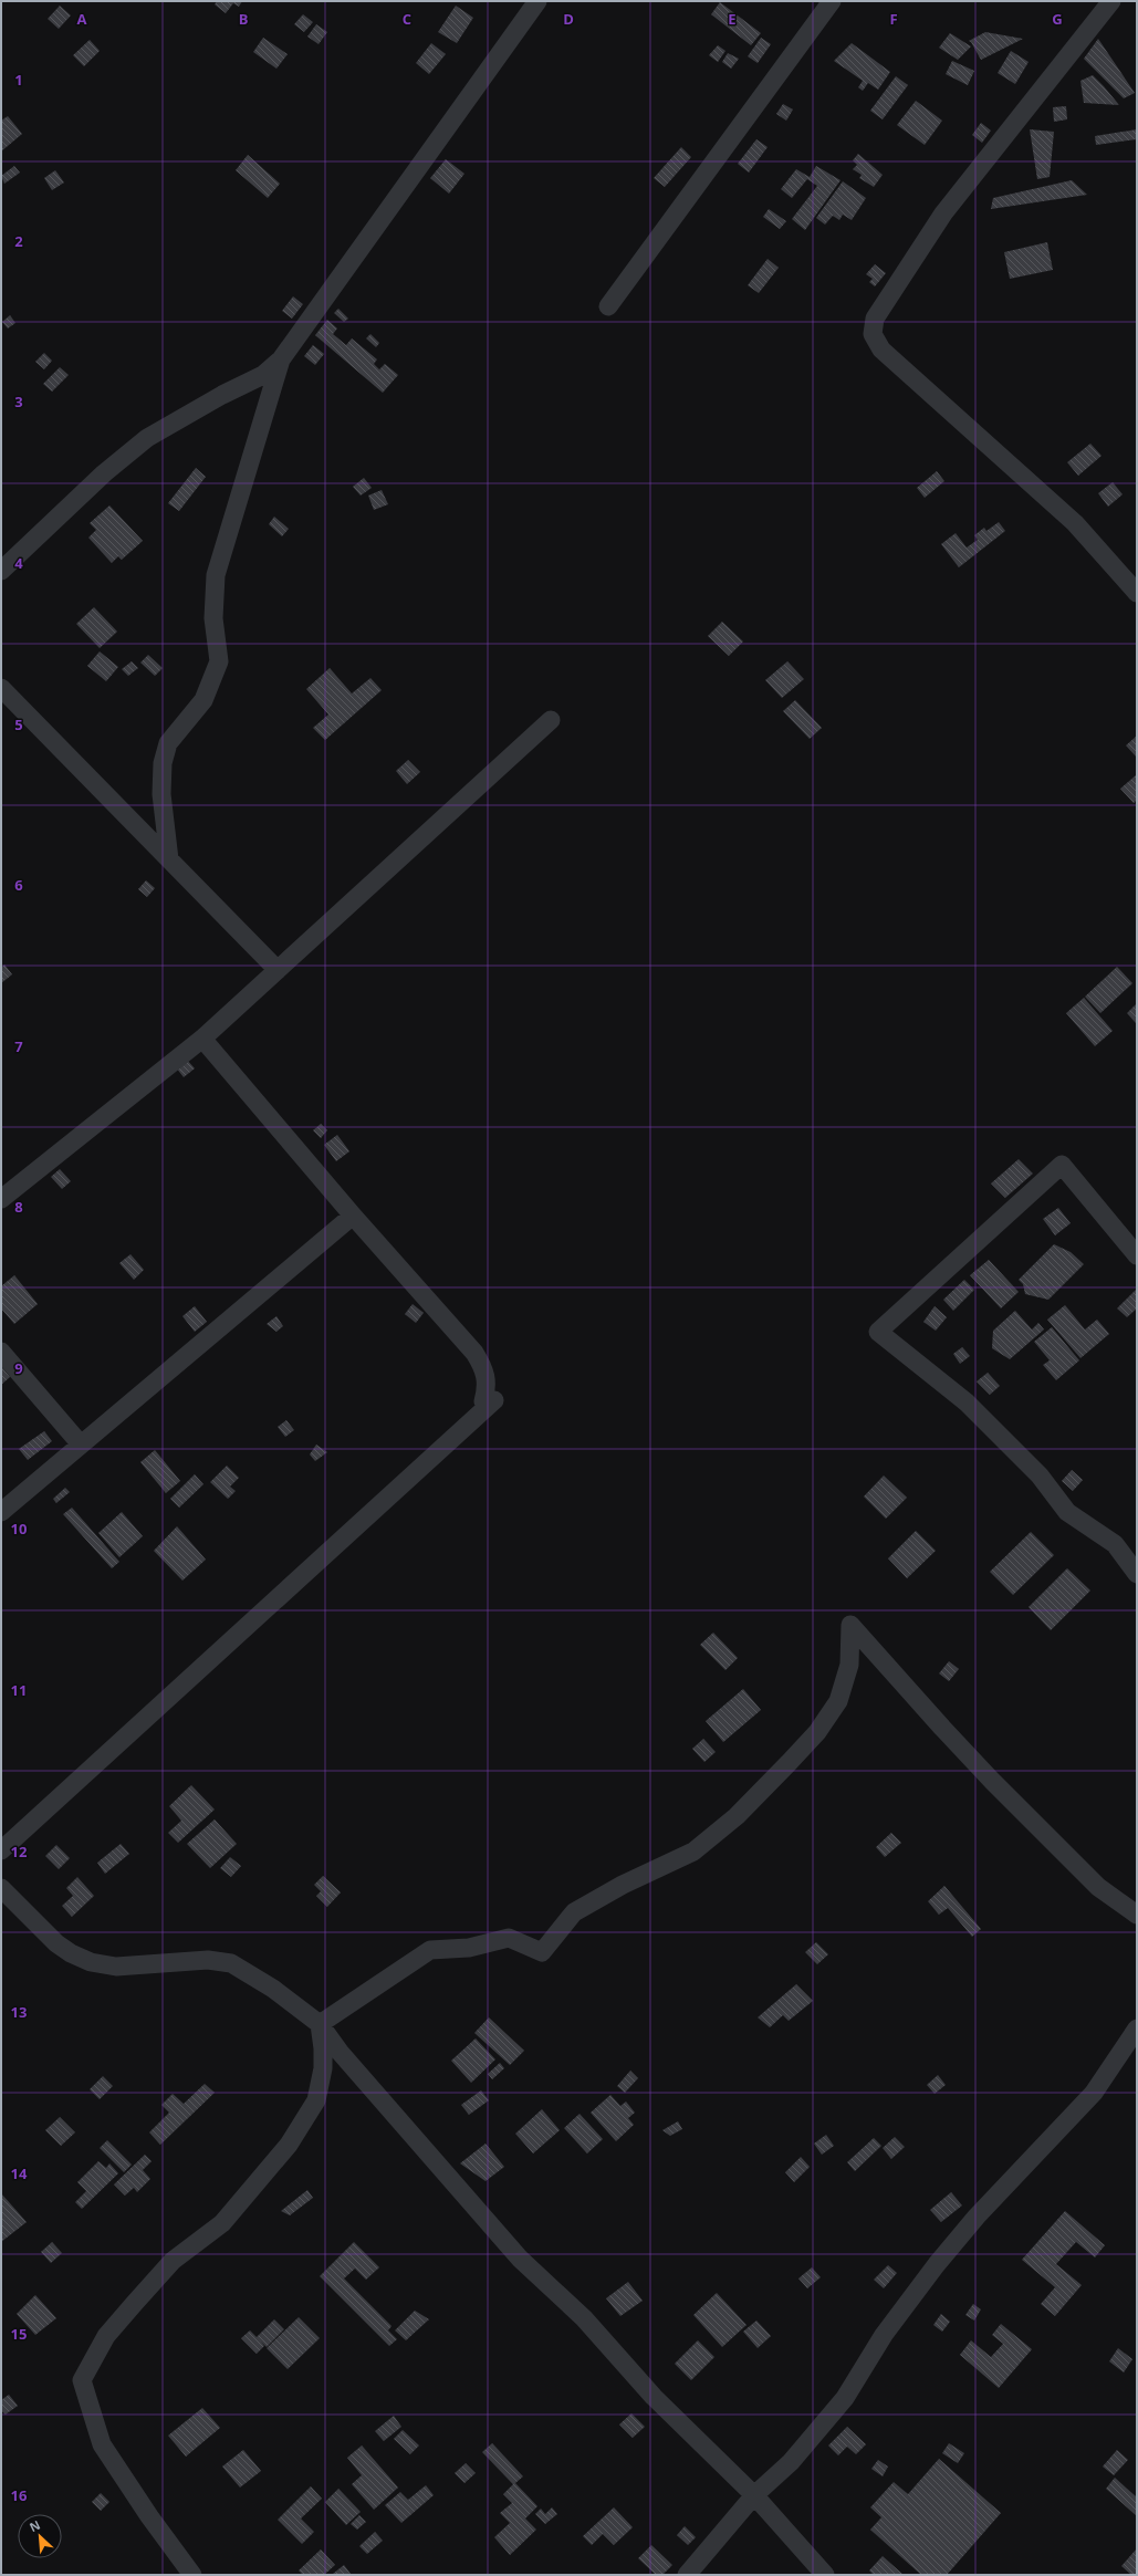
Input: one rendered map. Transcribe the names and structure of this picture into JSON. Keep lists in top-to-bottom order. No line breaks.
{"north":"top left","grid":{"columns":["A","B","C","D","E","F","G"],"rows":["1","2","3","4","5","6","7","8","9","10","11","12","13","14","15","16"]}}
